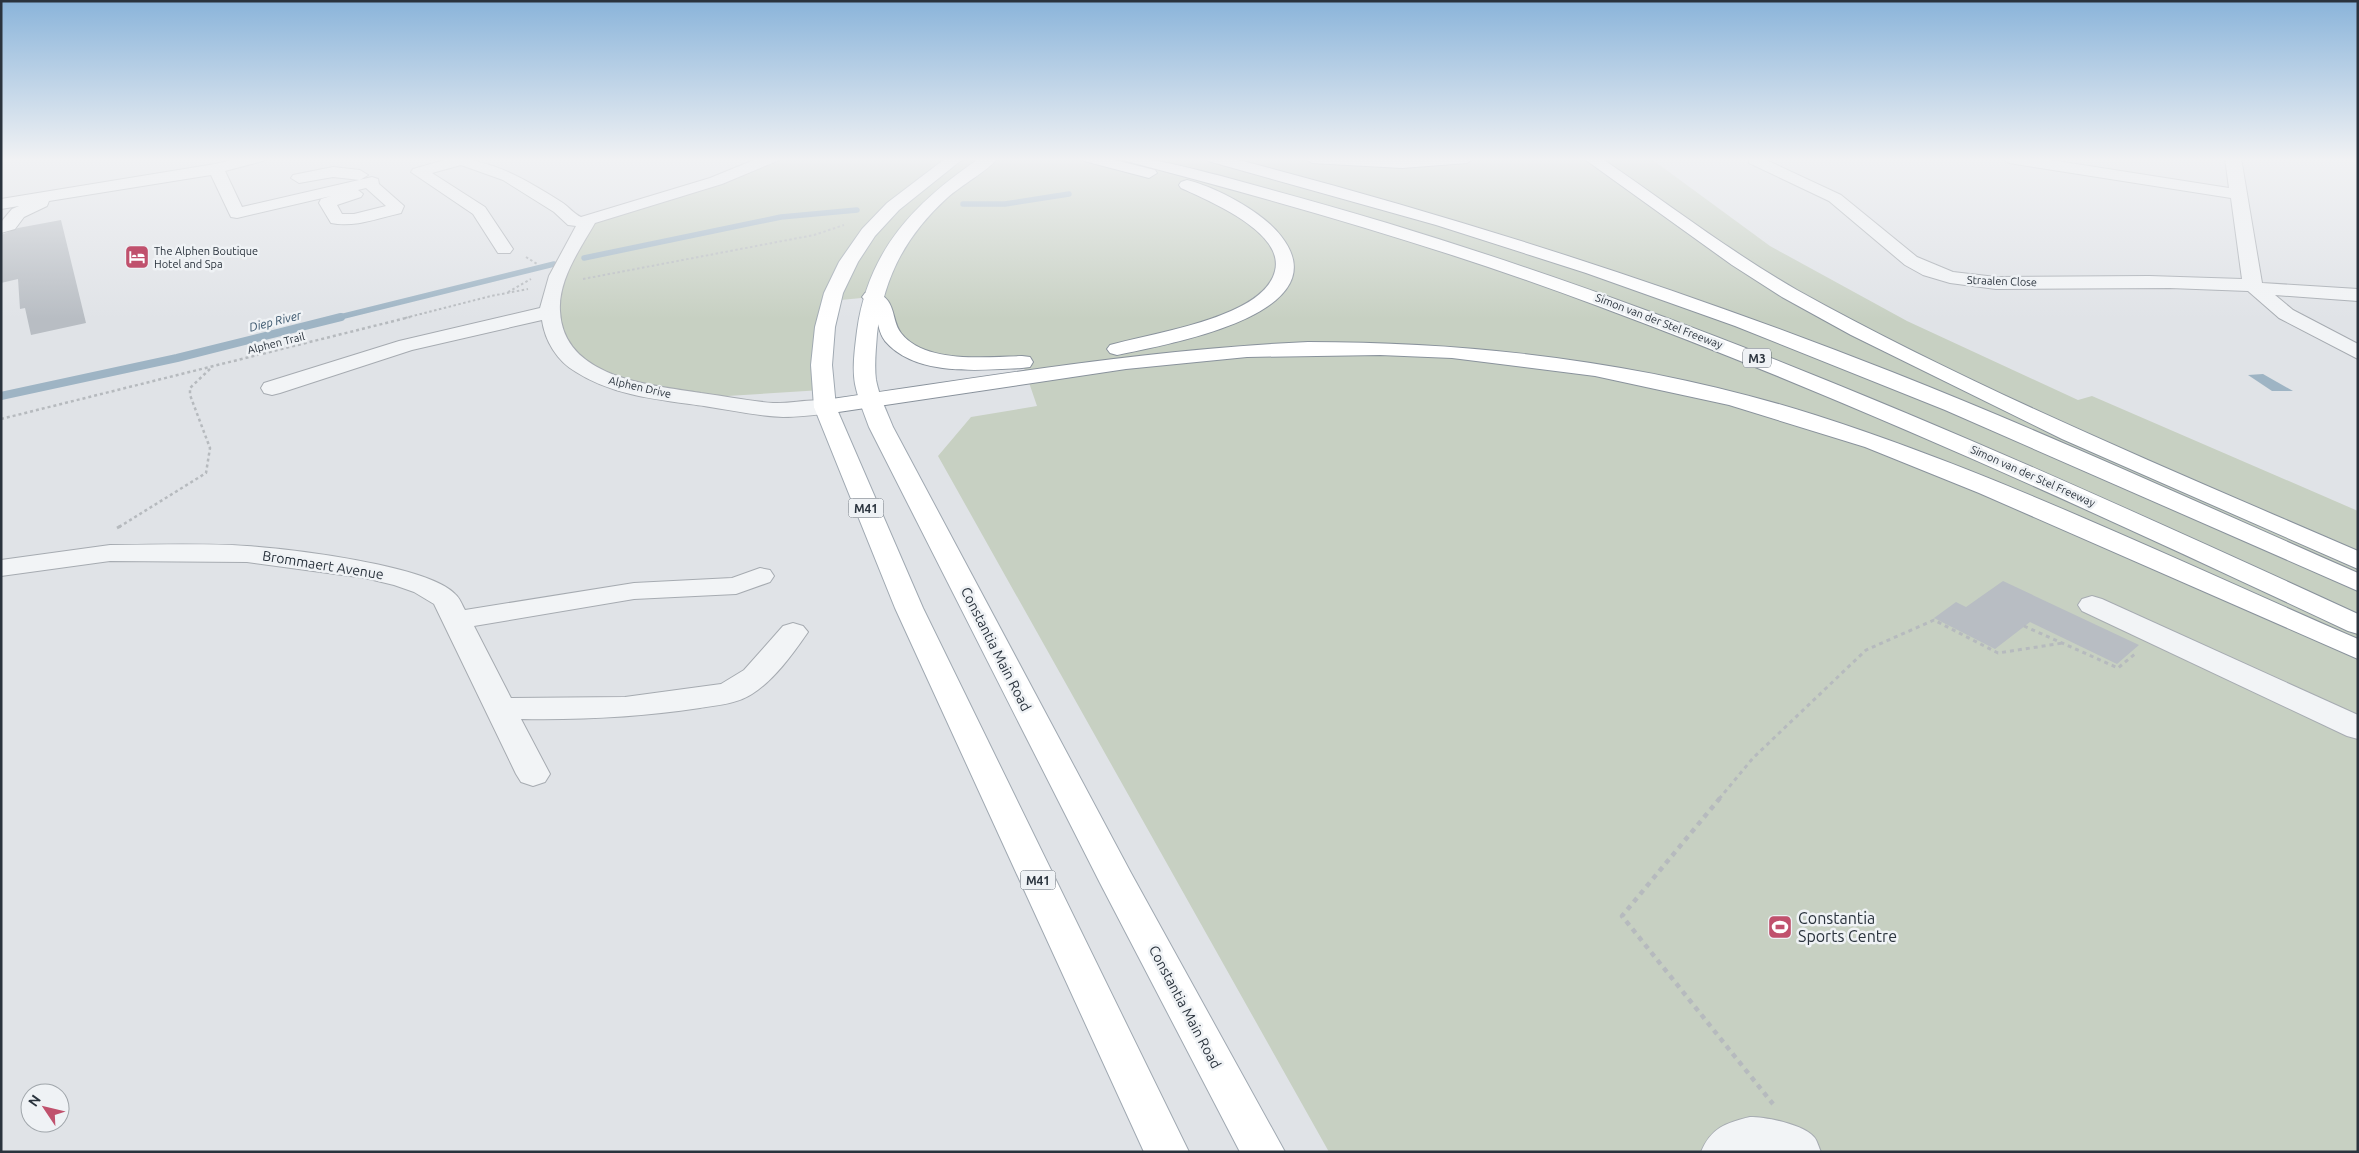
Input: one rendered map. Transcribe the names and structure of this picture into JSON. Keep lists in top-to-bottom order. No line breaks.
{"streets":{"main road":["Simon van der Stel Freeway","M3","M41","Constantia Main Road"],"street":["Straalen Close","Alphen Drive","Brommaert Avenue"],"path":["Alphen Trail"]},"crossings":[["Alphen Trail","Alphen Drive"],["Alphen Drive","M41"]],"water":["Diep River"],"places":{"hotel":["The Alphen Boutique Hotel and Spa"],"sports":["Constantia Sports Centre"]},"north":"top left"}
